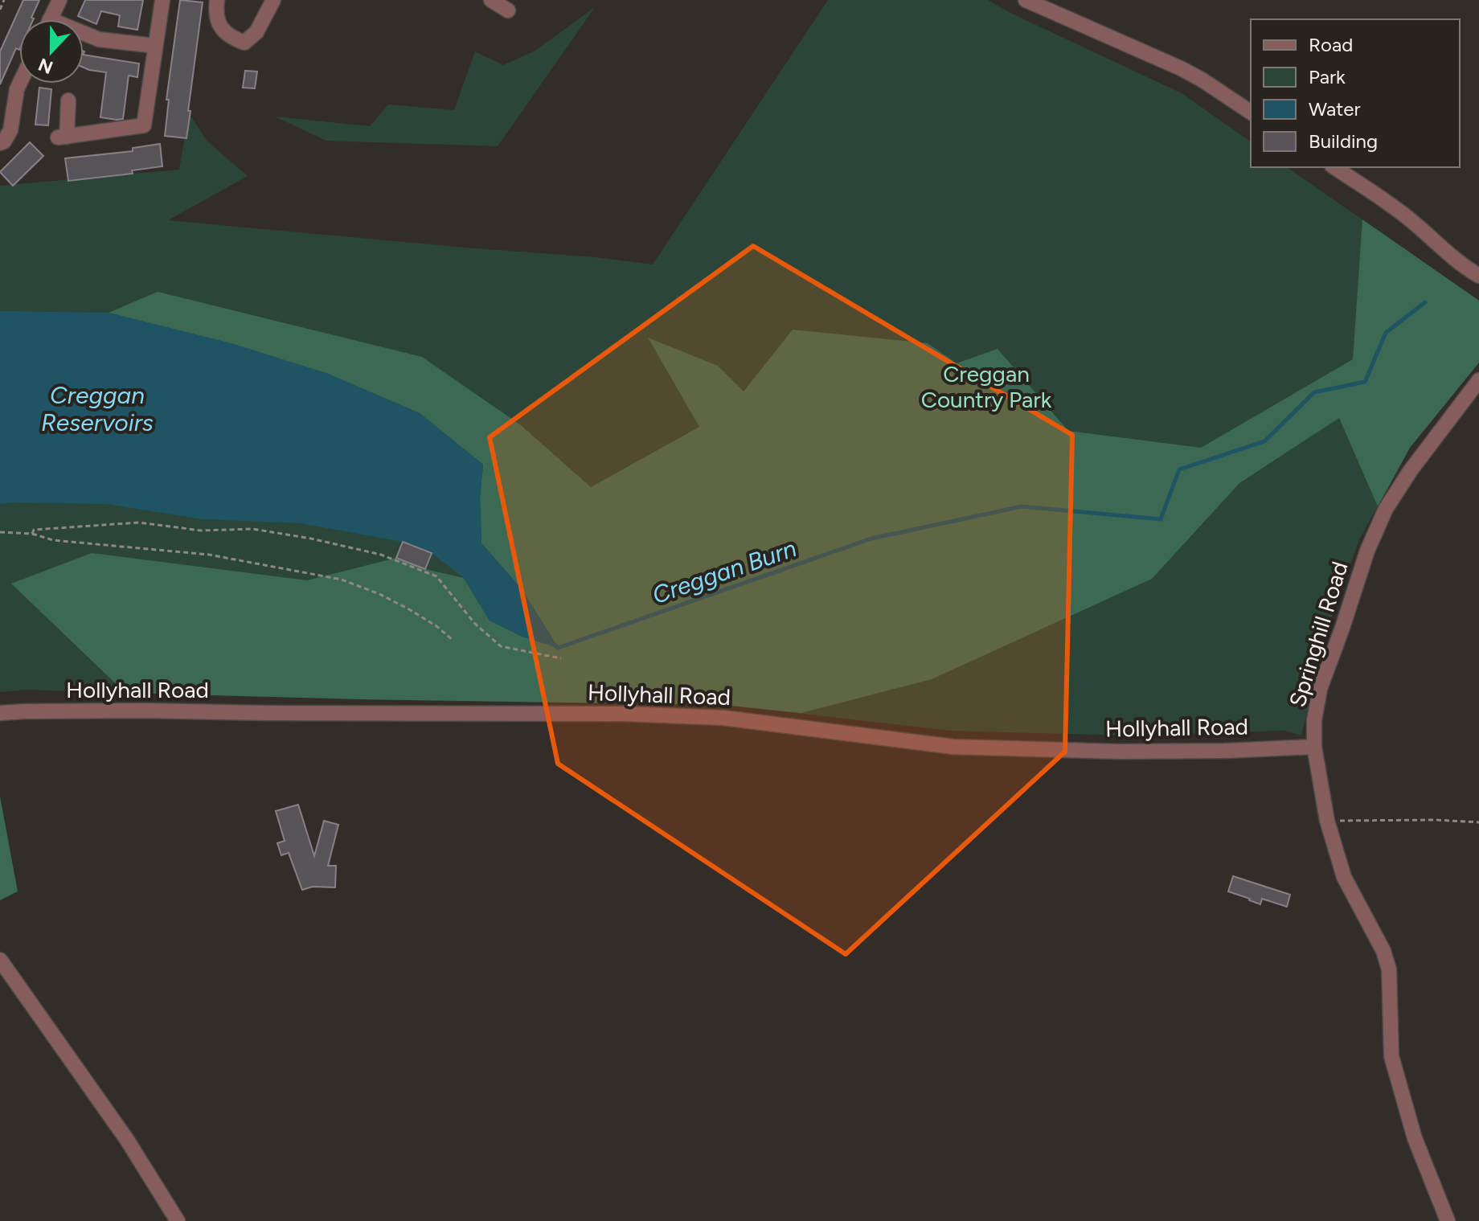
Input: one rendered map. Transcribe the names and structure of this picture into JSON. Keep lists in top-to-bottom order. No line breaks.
{"streets":{"street":["Springhill Road","Hollyhall Road"]},"crossings":[["Springhill Road","Hollyhall Road"]],"water":["Creggan Reservoirs","Creggan Burn"],"parks":["Creggan Country Park"],"legend":["Road","Park","Water","Building"],"north":"bottom"}
